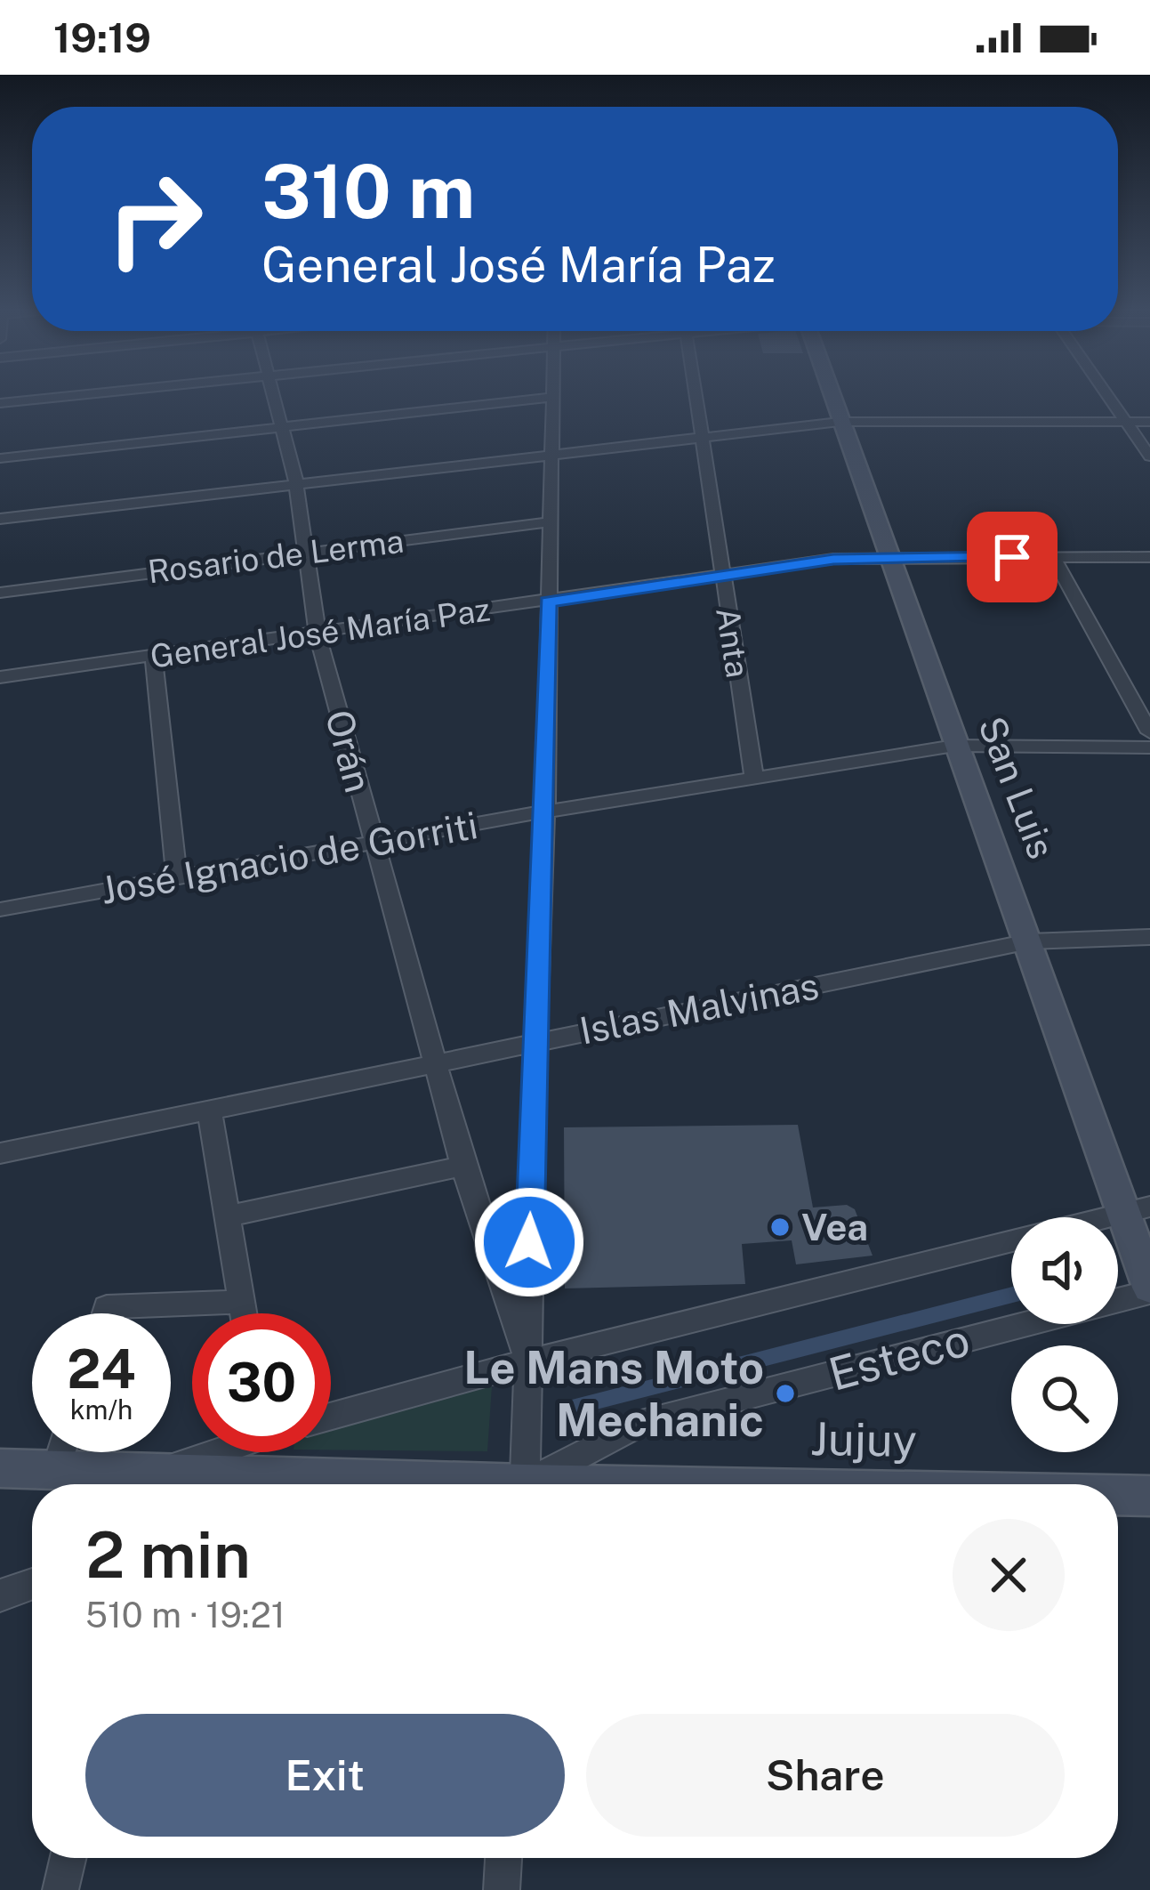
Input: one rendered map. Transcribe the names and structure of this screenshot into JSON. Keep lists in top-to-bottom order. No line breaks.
{"streets":{"street":["Rosario de Lerma","General José María Paz","Anta","Orán","San Luis","José Ignacio de Gorriti","Islas Malvinas","Esteco","Jujuy"]},"crossings":[["Rosario de Lerma","Orán"],["General José María Paz","Anta"],["General José María Paz","Orán"],["General José María Paz","San Luis"],["Anta","José Ignacio de Gorriti"],["Orán","José Ignacio de Gorriti"],["Orán","Islas Malvinas"],["San Luis","José Ignacio de Gorriti"],["San Luis","Islas Malvinas"],["San Luis","Esteco"]],"places":["Vea","Le Mans Moto Mechanic"],"page":{"status":"19:19","turn":["310 m","General José María Paz"],"speed":"24 km/h","limit":"30","heading":["2 min","510 m · 19:21"],"buttons":["Exit","Share"]}}
